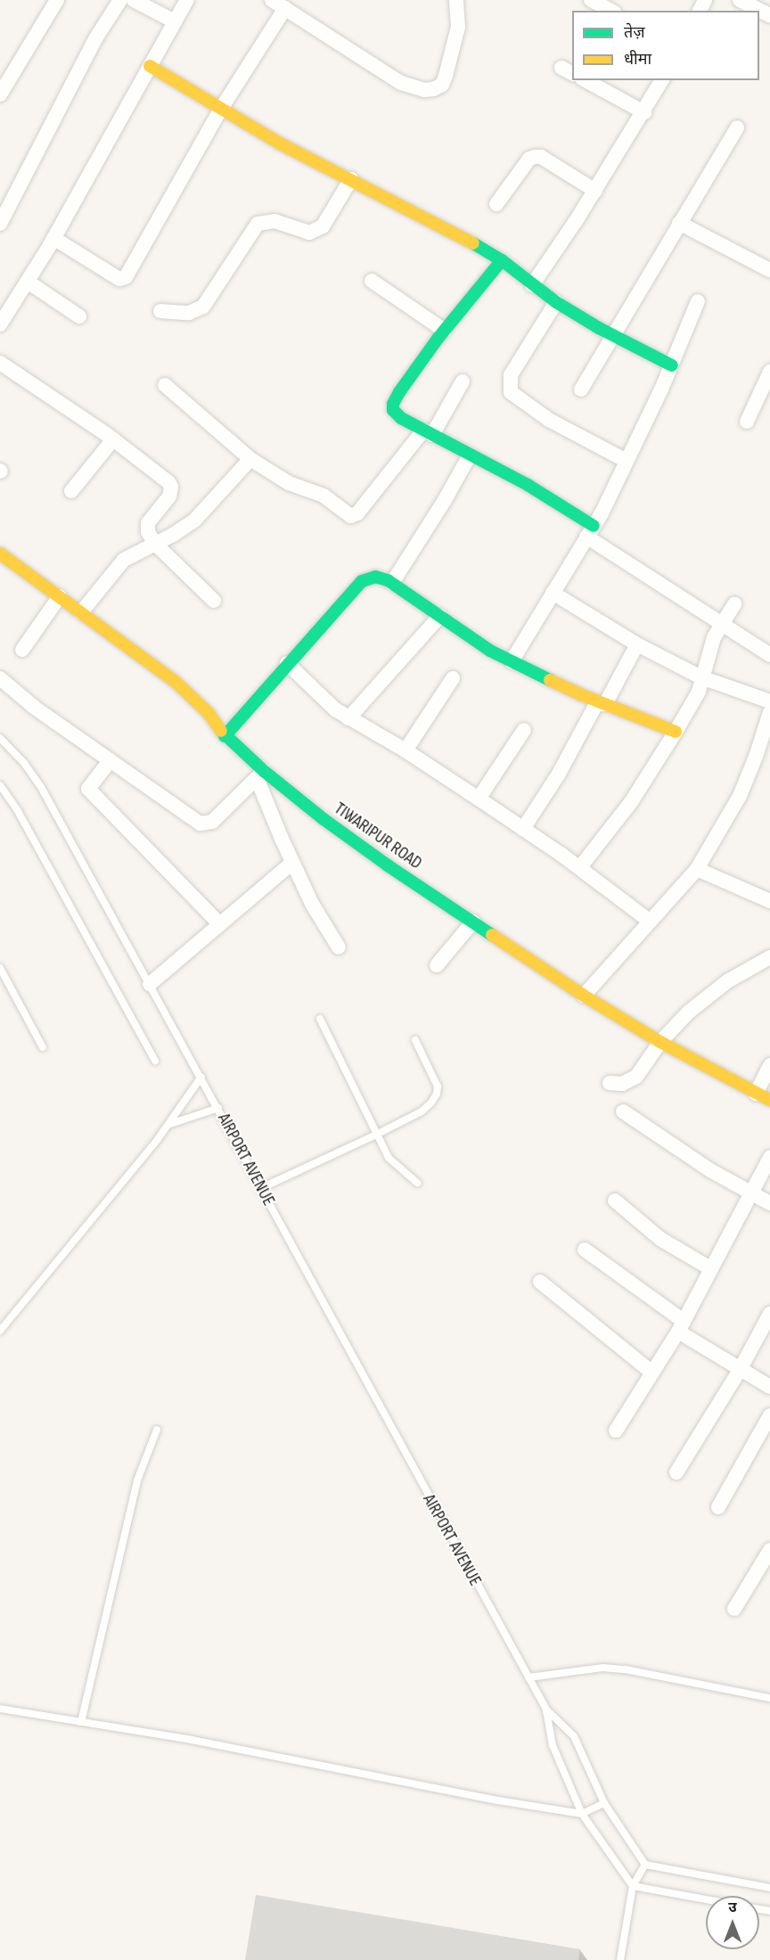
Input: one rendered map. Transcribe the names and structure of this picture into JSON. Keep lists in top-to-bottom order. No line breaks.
{"streets":{"street":["TIWARIPUR ROAD"],"lane":["AIRPORT AVENUE"]},"legend":["तेज़","धीमा"],"north":"top"}
